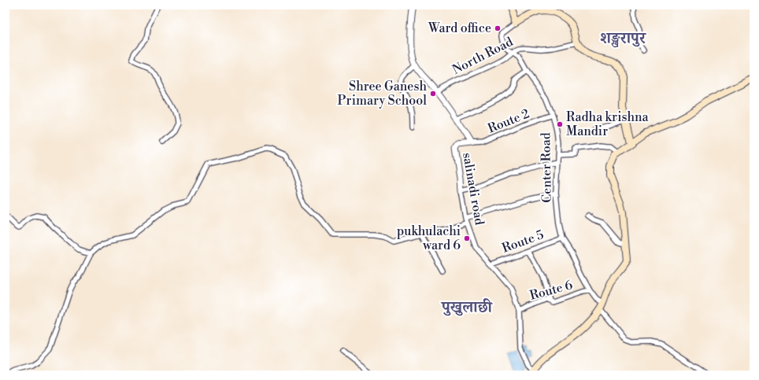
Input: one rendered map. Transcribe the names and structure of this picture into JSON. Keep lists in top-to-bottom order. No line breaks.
{"streets":{"street":["North Road","Route 2","Center Road","salinadi road","Route 5","Route 6"]},"crossings":[["North Road","Center Road"],["North Road","salinadi road"],["Route 2","Center Road"],["Route 2","salinadi road"],["Center Road","Route 5"],["Center Road","Route 6"],["salinadi road","Route 5"],["salinadi road","Route 6"]],"districts":["शङ्खरापुर","पुखुलाछी"],"places":["Ward office","Shree Ganesh Primary School","Radha krishna Mandir","pukhulachi ward 6"]}
